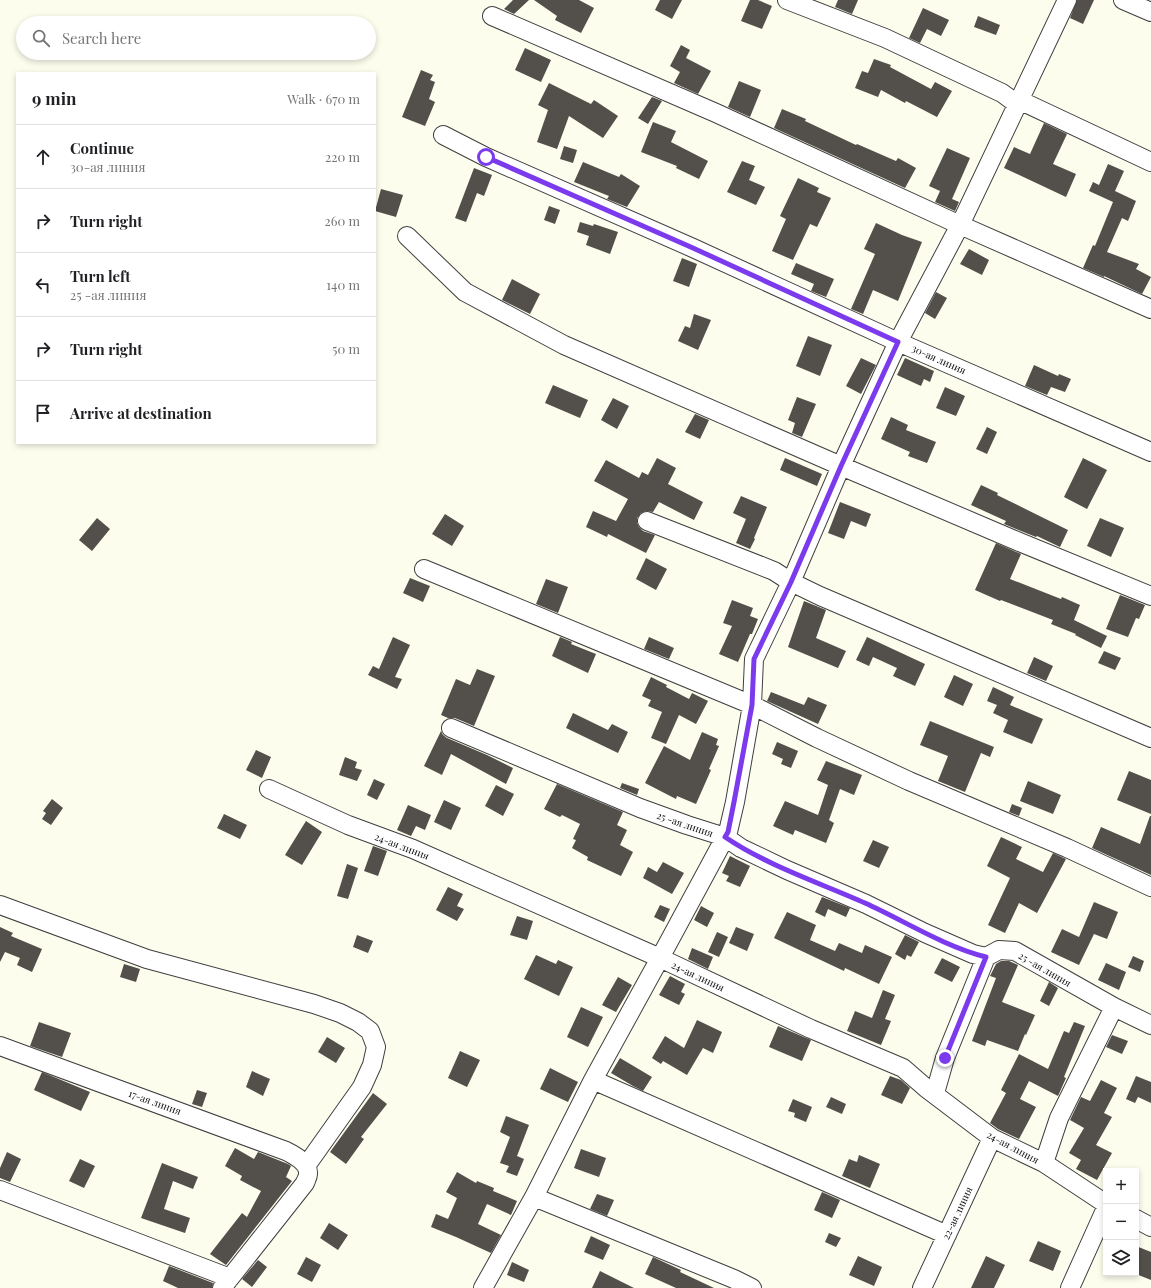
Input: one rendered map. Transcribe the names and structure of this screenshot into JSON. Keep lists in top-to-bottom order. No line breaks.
{"streets":{"street":["30-ая линия","25 -ая линия","24-ая линия","17-ая линия","22-ая линия"]},"crossings":[["24-ая линия","22-ая линия"]],"page":{"search":"Search here","heading":["9 min","Walk · 670 m"],"list":[["Continue","30-ая линия","220 m"],["Turn right","260 m"],["Turn left","25 -ая линия","140 m"],["Turn right","50 m"],"Arrive at destination"],"map_buttons":["+","−"]}}
